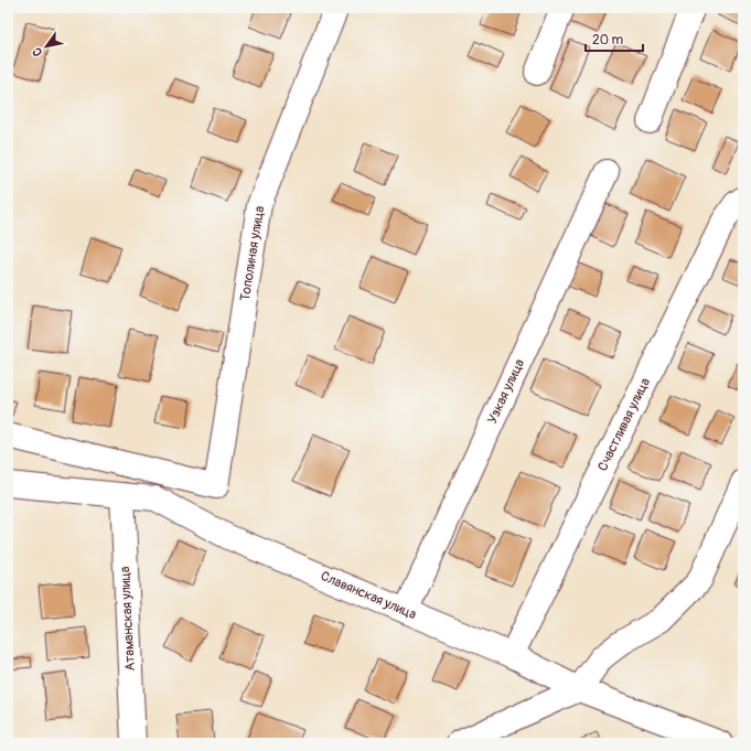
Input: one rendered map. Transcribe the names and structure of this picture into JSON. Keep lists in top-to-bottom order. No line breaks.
{"streets":{"street":["Тополиная улица","Узкая улица","Счастливая улица","Славянская улица","Атаманская улица"]},"crossings":[["Узкая улица","Славянская улица"],["Счастливая улица","Славянская улица"],["Славянская улица","Атаманская улица"]],"scale_bar":"20 m","north":"bottom left"}
